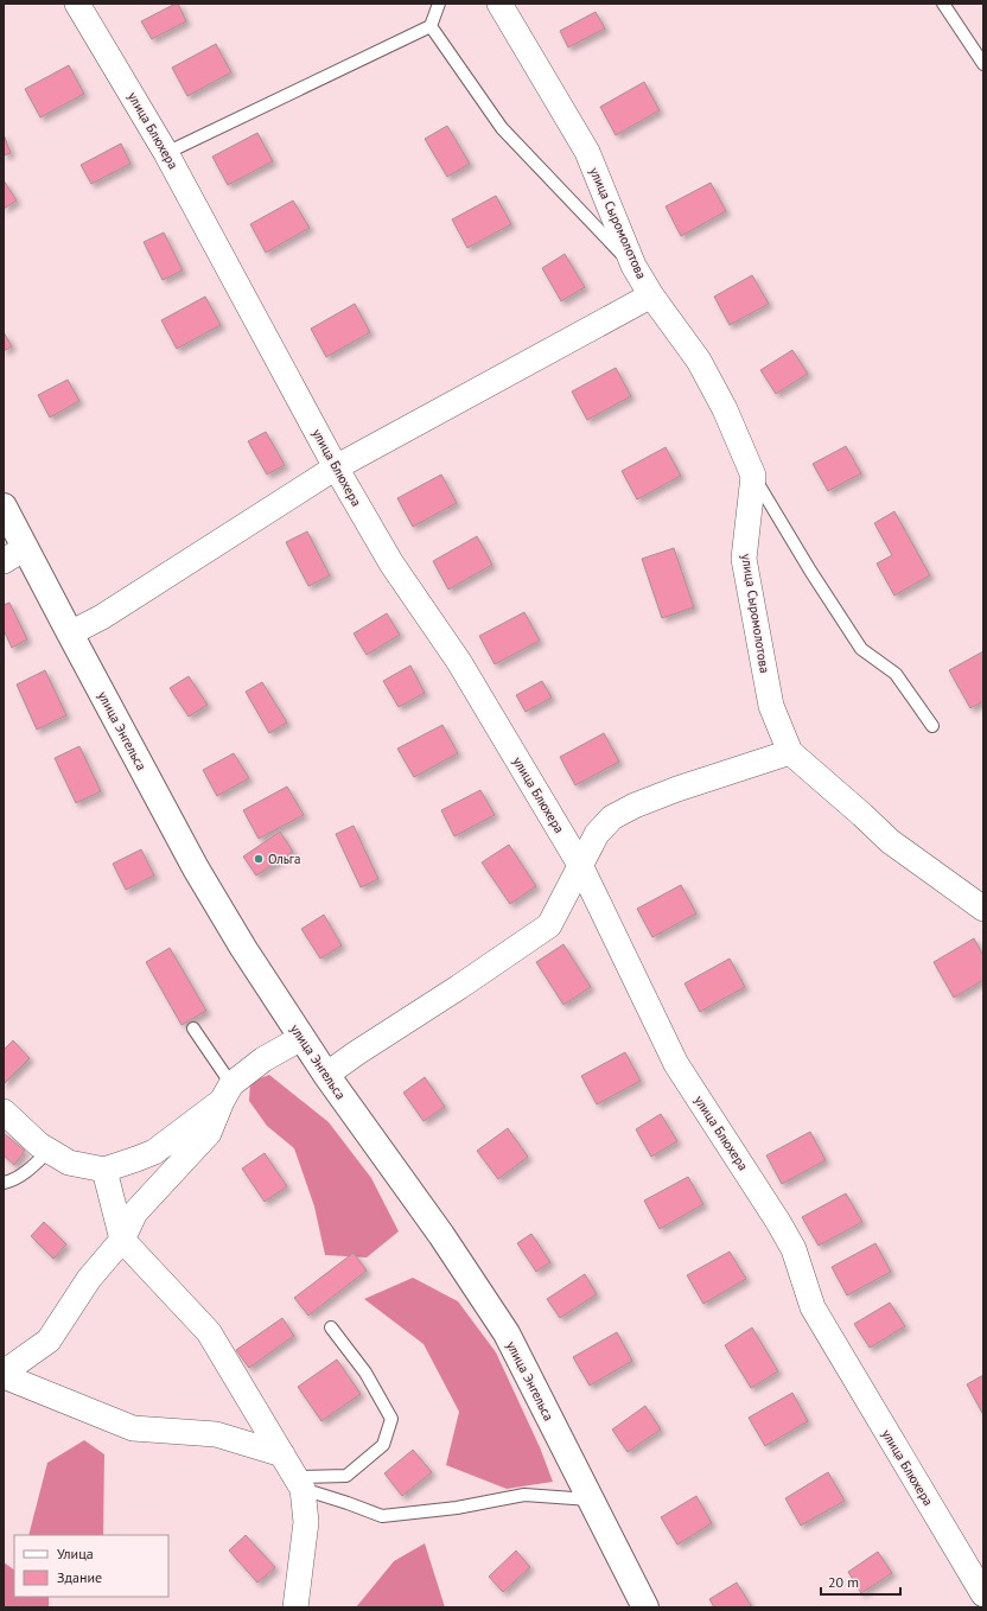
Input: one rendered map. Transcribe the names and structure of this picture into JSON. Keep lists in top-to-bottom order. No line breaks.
{"streets":{"main road":["улица Энгельса"],"street":["улица Блюхера","улица Сыромолотова"]},"places":["Ольга"],"legend":["Улица","Здание"],"scale_bar":"20 m"}
